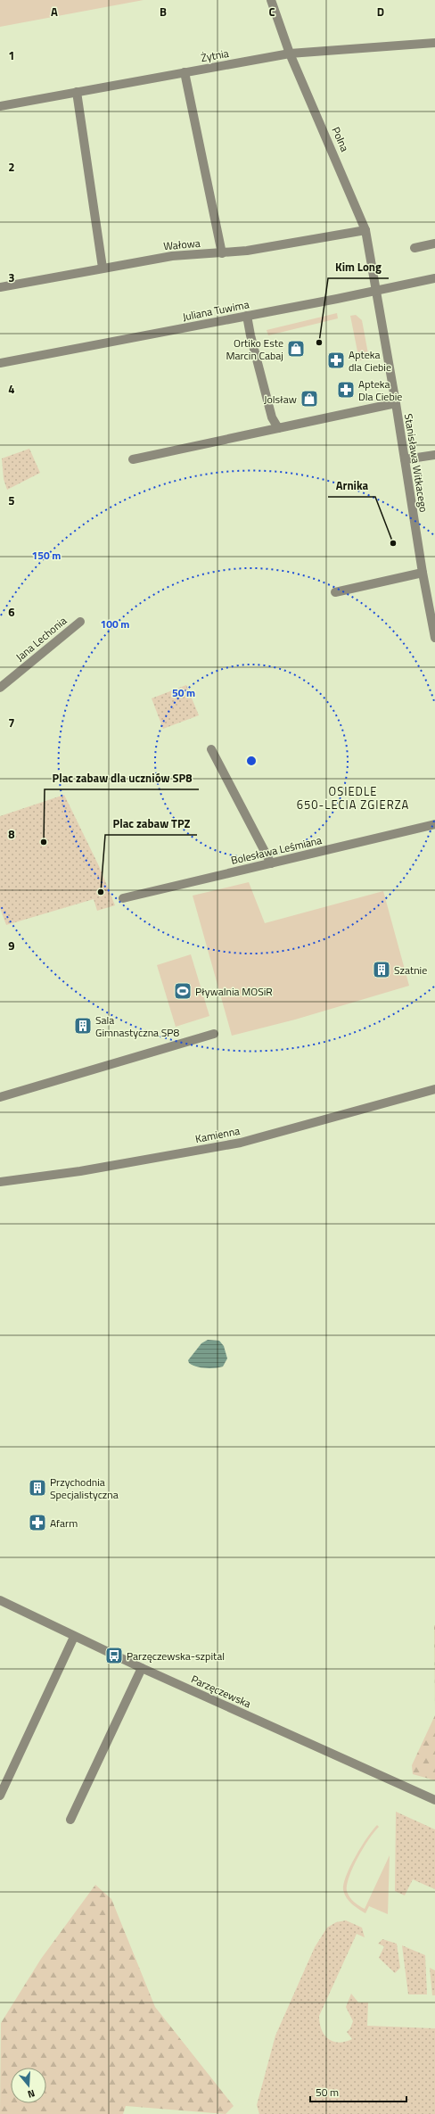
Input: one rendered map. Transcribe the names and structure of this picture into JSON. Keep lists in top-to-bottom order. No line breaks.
{"streets":{"street":["Żytnia","Polna","Wałowa","Juliana Tuwima","Stanisława Witkacego","Jana Lechonia","Bolesława Leśmiana","Kamienna","Parzęczewska"]},"crossings":[["Żytnia","Polna"],["Polna","Wałowa"],["Polna","Juliana Tuwima"],["Polna","Stanisława Witkacego"],["Juliana Tuwima","Stanisława Witkacego"]],"districts":["OSIEDLE 650-LECIA ZGIERZA"],"places":{"other":["Kim Long","Arnika","Plac zabaw dla uczniów SP8","Plac zabaw TPZ"],"shop":["Ortiko Este Marcin Cabaj","Jolsław"],"pharmacy":["Apteka dla Ciebie","Apteka Dla Ciebie","Afarm"],"building":["Szatnie","Sala Gimnastyczna SP8","Przychodnia Specjalistyczna"],"sports":["Pływalnia MOSiR"],"bus stop":["Parzęczewska-szpital"]},"scale_bar":"50 m","north":"bottom","grid":{"columns":["A","B","C","D"],"rows":["1","2","3","4","5","6","7","8","9"]},"rings":["150 m","100 m","50 m"]}
